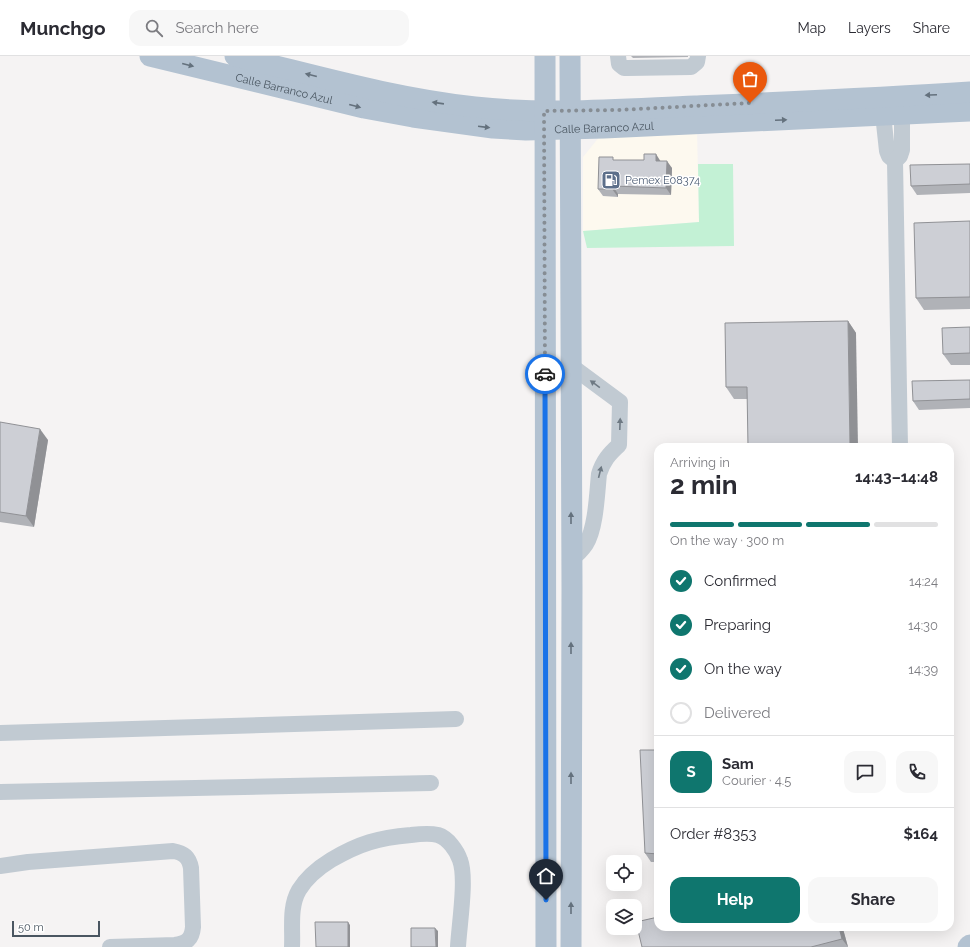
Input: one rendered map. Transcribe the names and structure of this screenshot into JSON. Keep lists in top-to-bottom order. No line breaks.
{"streets":{"main road":["Calle Barranco Azul"]},"places":{"fuel station":["Pemex E08374"]},"scale_bar":"50 m","page":{"header":"Munchgo","search":"Search here","nav":["Map","Layers","Share"],"heading":["2 min","Arriving in","14:43–14:48"],"panel":["Sam","Courier · 4.5","Order #8353","$164"],"bar":"On the way · 300 m","list":[["Confirmed","14:24"],["Preparing","14:30"],["On the way","14:39"],"Delivered"],"round":"S","buttons":["Help","Share"],"scale":"50 m"}}
